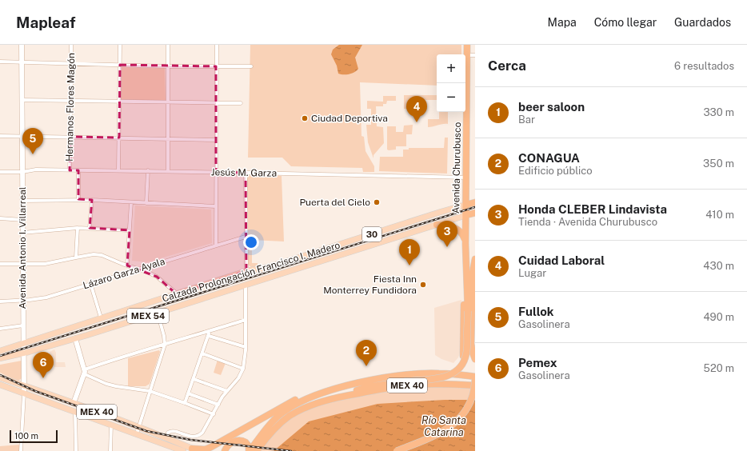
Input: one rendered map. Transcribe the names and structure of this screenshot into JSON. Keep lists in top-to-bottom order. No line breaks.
{"streets":{"highway":["Avenida Churubusco","30","MEX 40"],"main road":["Calzada Prolongación Francisco I. Madero","MEX 54"],"street":["Hermanos Flores Magón","Jesús M. Garza","Avenida Antonio I. Villarreal","Lázaro Garza Ayala"]},"crossings":[["Hermanos Flores Magón","Jesús M. Garza"],["Avenida Churubusco","Jesús M. Garza"],["Avenida Churubusco","30"],["Avenida Churubusco","Calzada Prolongación Francisco I. Madero"],["Avenida Churubusco","MEX 40"],["Jesús M. Garza","Avenida Antonio I. Villarreal"],["30","Calzada Prolongación Francisco I. Madero"],["Avenida Antonio I. Villarreal","Calzada Prolongación Francisco I. Madero"],["Avenida Antonio I. Villarreal","Lázaro Garza Ayala"],["Avenida Antonio I. Villarreal","MEX 40"]],"water":["Río Santa Catarina"],"places":["Ciudad Deportiva","Puerta del Cielo","Fiesta Inn Monterrey Fundidora"],"scale_bar":"100 m","page":{"header":"Mapleaf","nav":["Mapa","Cómo llegar","Guardados"],"heading":["Cerca","6 resultados"],"map_buttons":["+","−"],"list":[{"mark":"1","name":"beer saloon","note":"Bar","value":"330 m"},{"mark":"2","name":"CONAGUA","note":"Edificio público","value":"350 m"},{"mark":"3","name":"Honda CLEBER Lindavista","note":"Tienda · Avenida Churubusco","value":"410 m"},{"mark":"4","name":"Cuidad Laboral","note":"Lugar","value":"430 m"},{"mark":"5","name":"Fullok","note":"Gasolinera","value":"490 m"},{"mark":"6","name":"Pemex","note":"Gasolinera","value":"520 m"}],"pins":["4","5","3","1","2","6"],"scale":"100 m"}}
